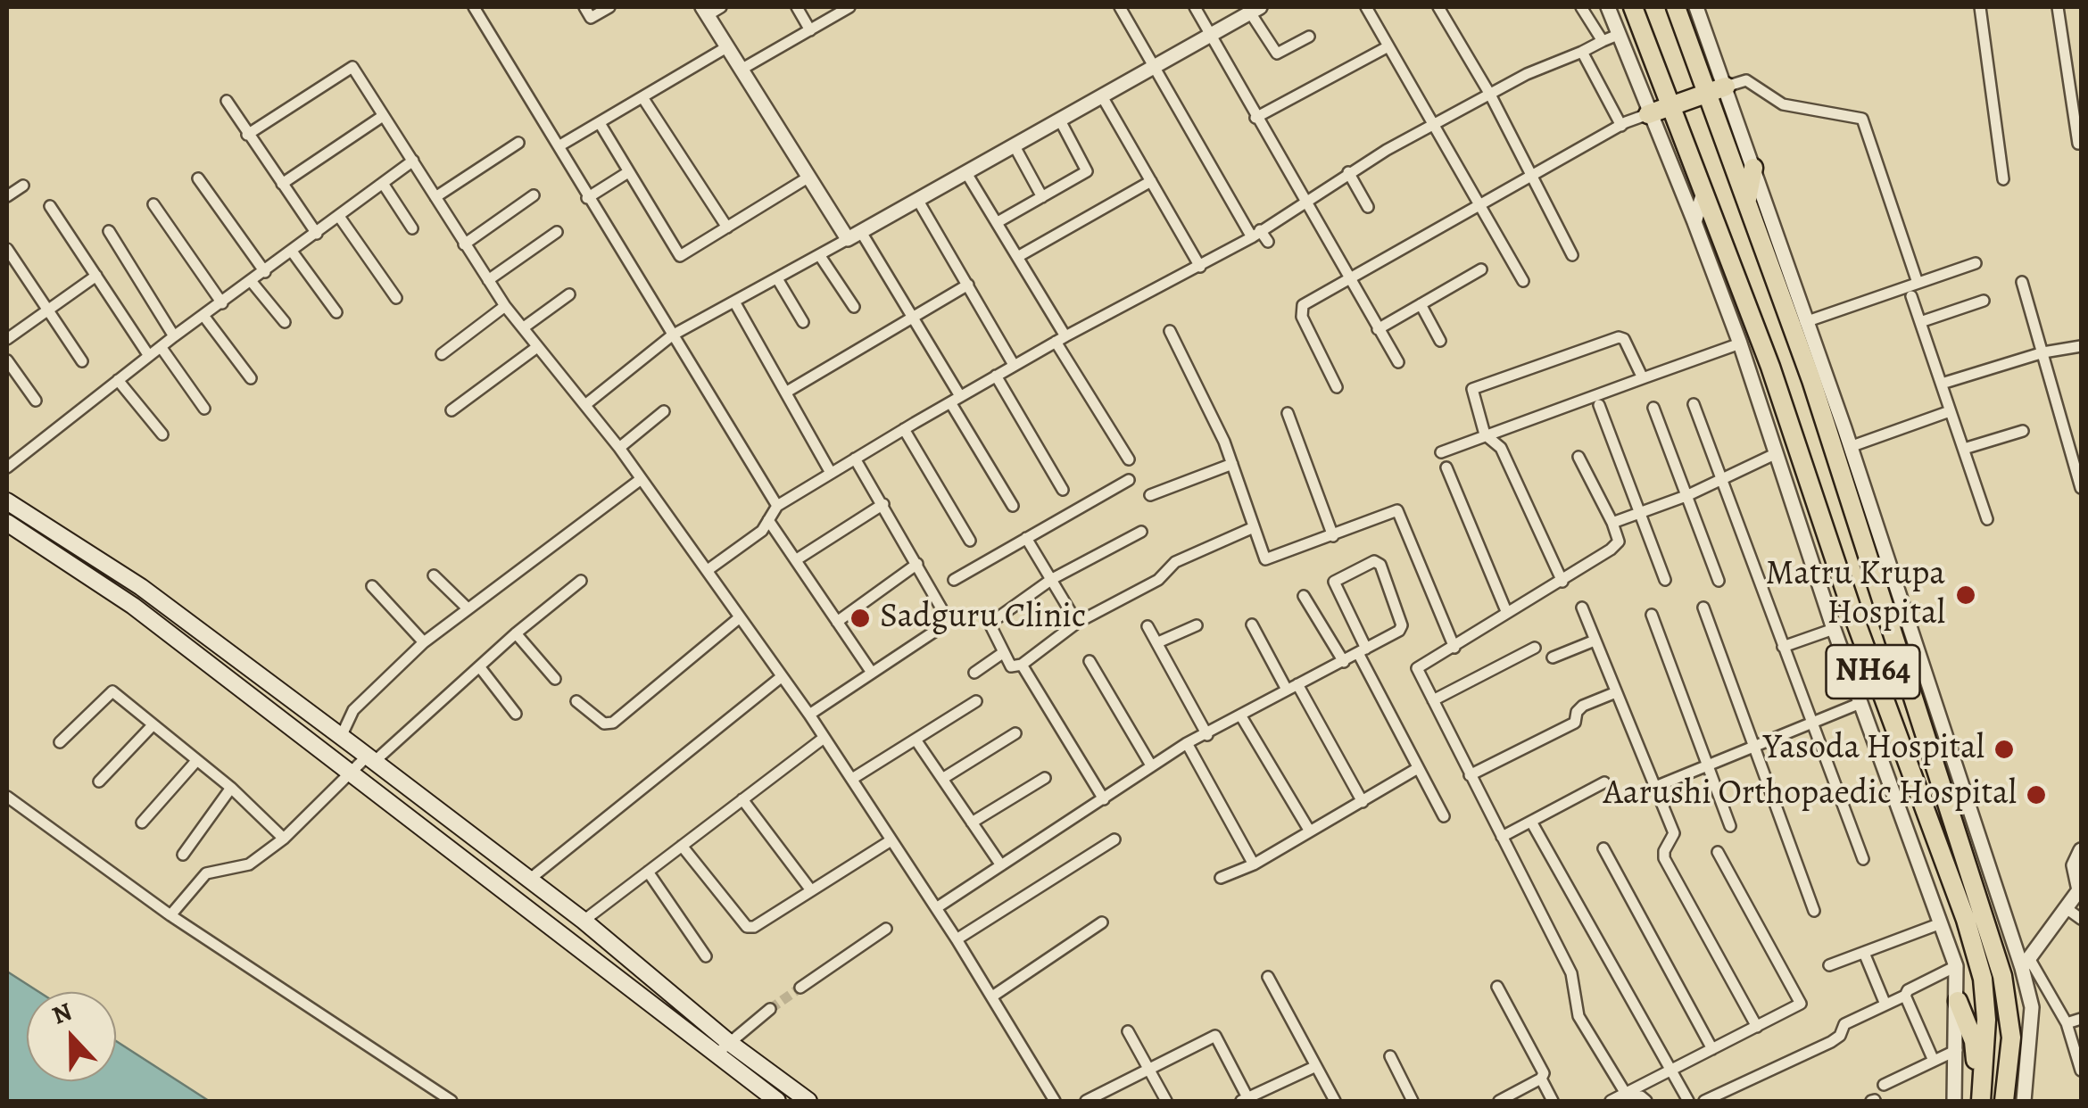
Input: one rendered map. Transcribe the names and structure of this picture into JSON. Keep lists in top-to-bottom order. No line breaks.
{"streets":{"highway":["NH64"]},"places":["Matru Krupa Hospital","Sadguru Clinic","Yasoda Hospital","Aarushi Orthopaedic Hospital"],"north":"top"}
